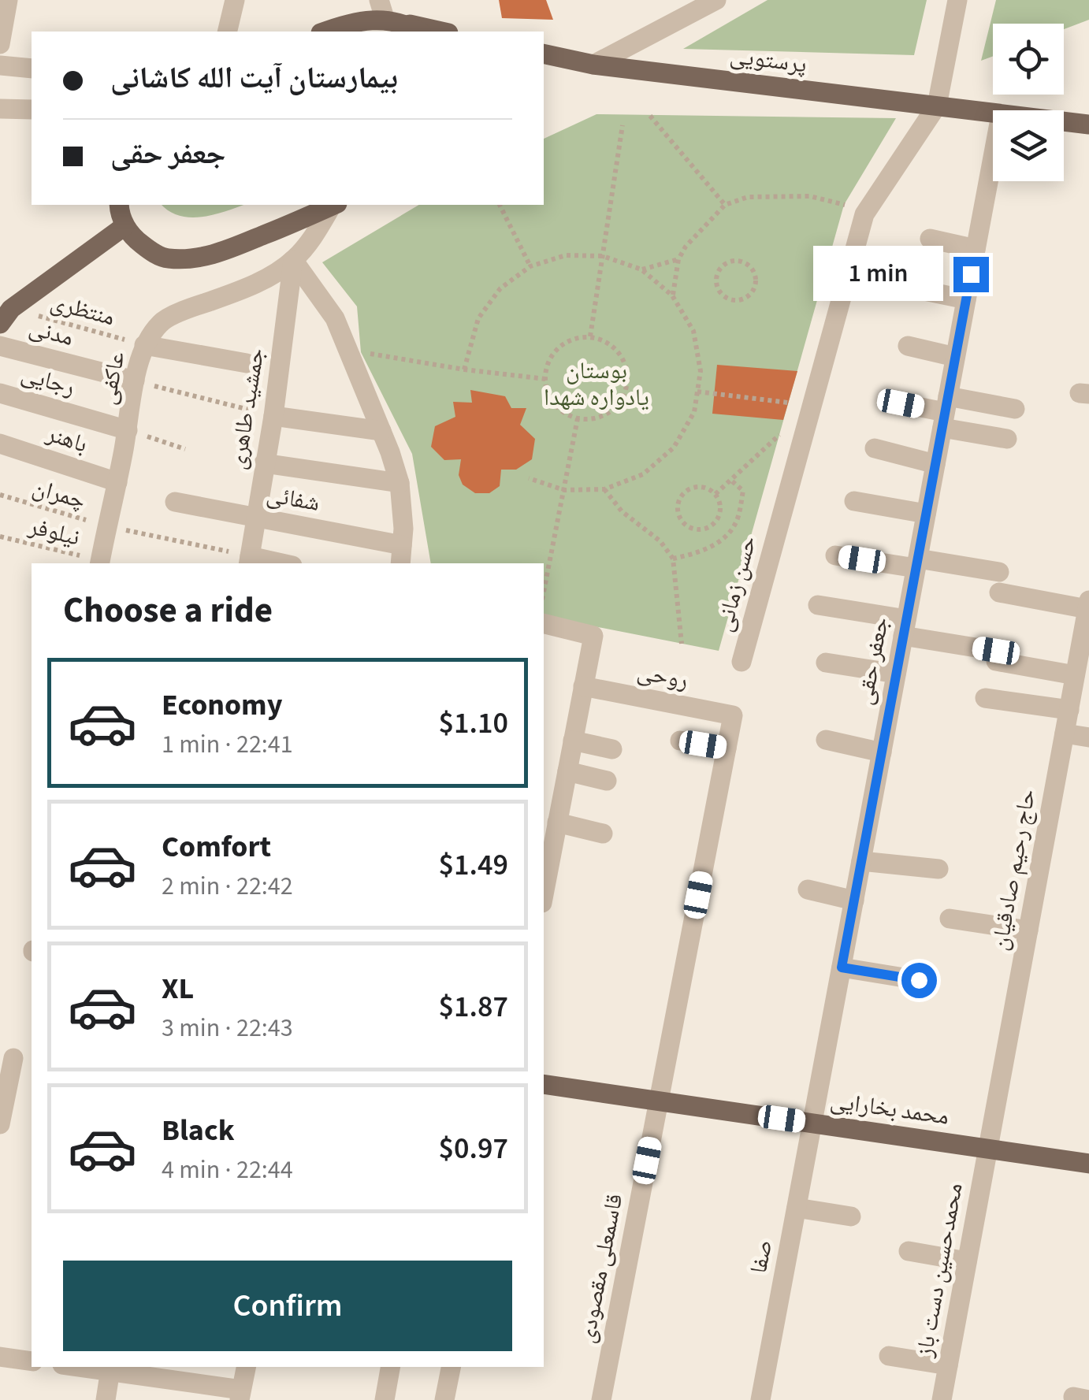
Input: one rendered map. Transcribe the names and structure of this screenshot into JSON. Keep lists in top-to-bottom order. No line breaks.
{"streets":{"main road":["پرستویی","محمد بخارایی"],"street":["مدنی","عاکفی","رجایی","جمشید طاهری","باهنر","شفائی","حسن زمانی","جعفر حقی","روحی","حاج رحیم صادقیان","صفا","قاسمعلی مقصودی","محمدحسین دست باز"],"path":["منتظری","چمران","نیلوفر"]},"crossings":[["پرستویی","حسن زمانی"],["منتظری","عاکفی"],["مدنی","عاکفی"],["عاکفی","رجایی"],["عاکفی","جمشید طاهری"],["عاکفی","باهنر"],["عاکفی","چمران"],["عاکفی","نیلوفر"],["جمشید طاهری","چمران"],["جمشید طاهری","شفائی"],["جعفر حقی","محمد بخارایی"],["جعفر حقی","صفا"],["حاج رحیم صادقیان","محمد بخارایی"],["حاج رحیم صادقیان","محمدحسین دست باز"],["محمد بخارایی","صفا"],["محمد بخارایی","قاسمعلی مقصودی"],["محمد بخارایی","محمدحسین دست باز"]],"parks":["بوستان یادواره شهدا"],"page":{"banner":["بیمارستان آیت الله کاشانی","جعفر حقی"],"bubble":"1 min","heading":"Choose a ride","list":[{"name":"Economy","note":"1 min · 22:41","value":"$1.10"},{"name":"Comfort","note":"2 min · 22:42","value":"$1.49"},{"name":"XL","note":"3 min · 22:43","value":"$1.87"},{"name":"Black","note":"4 min · 22:44","value":"$0.97"}],"buttons":"Confirm"}}
